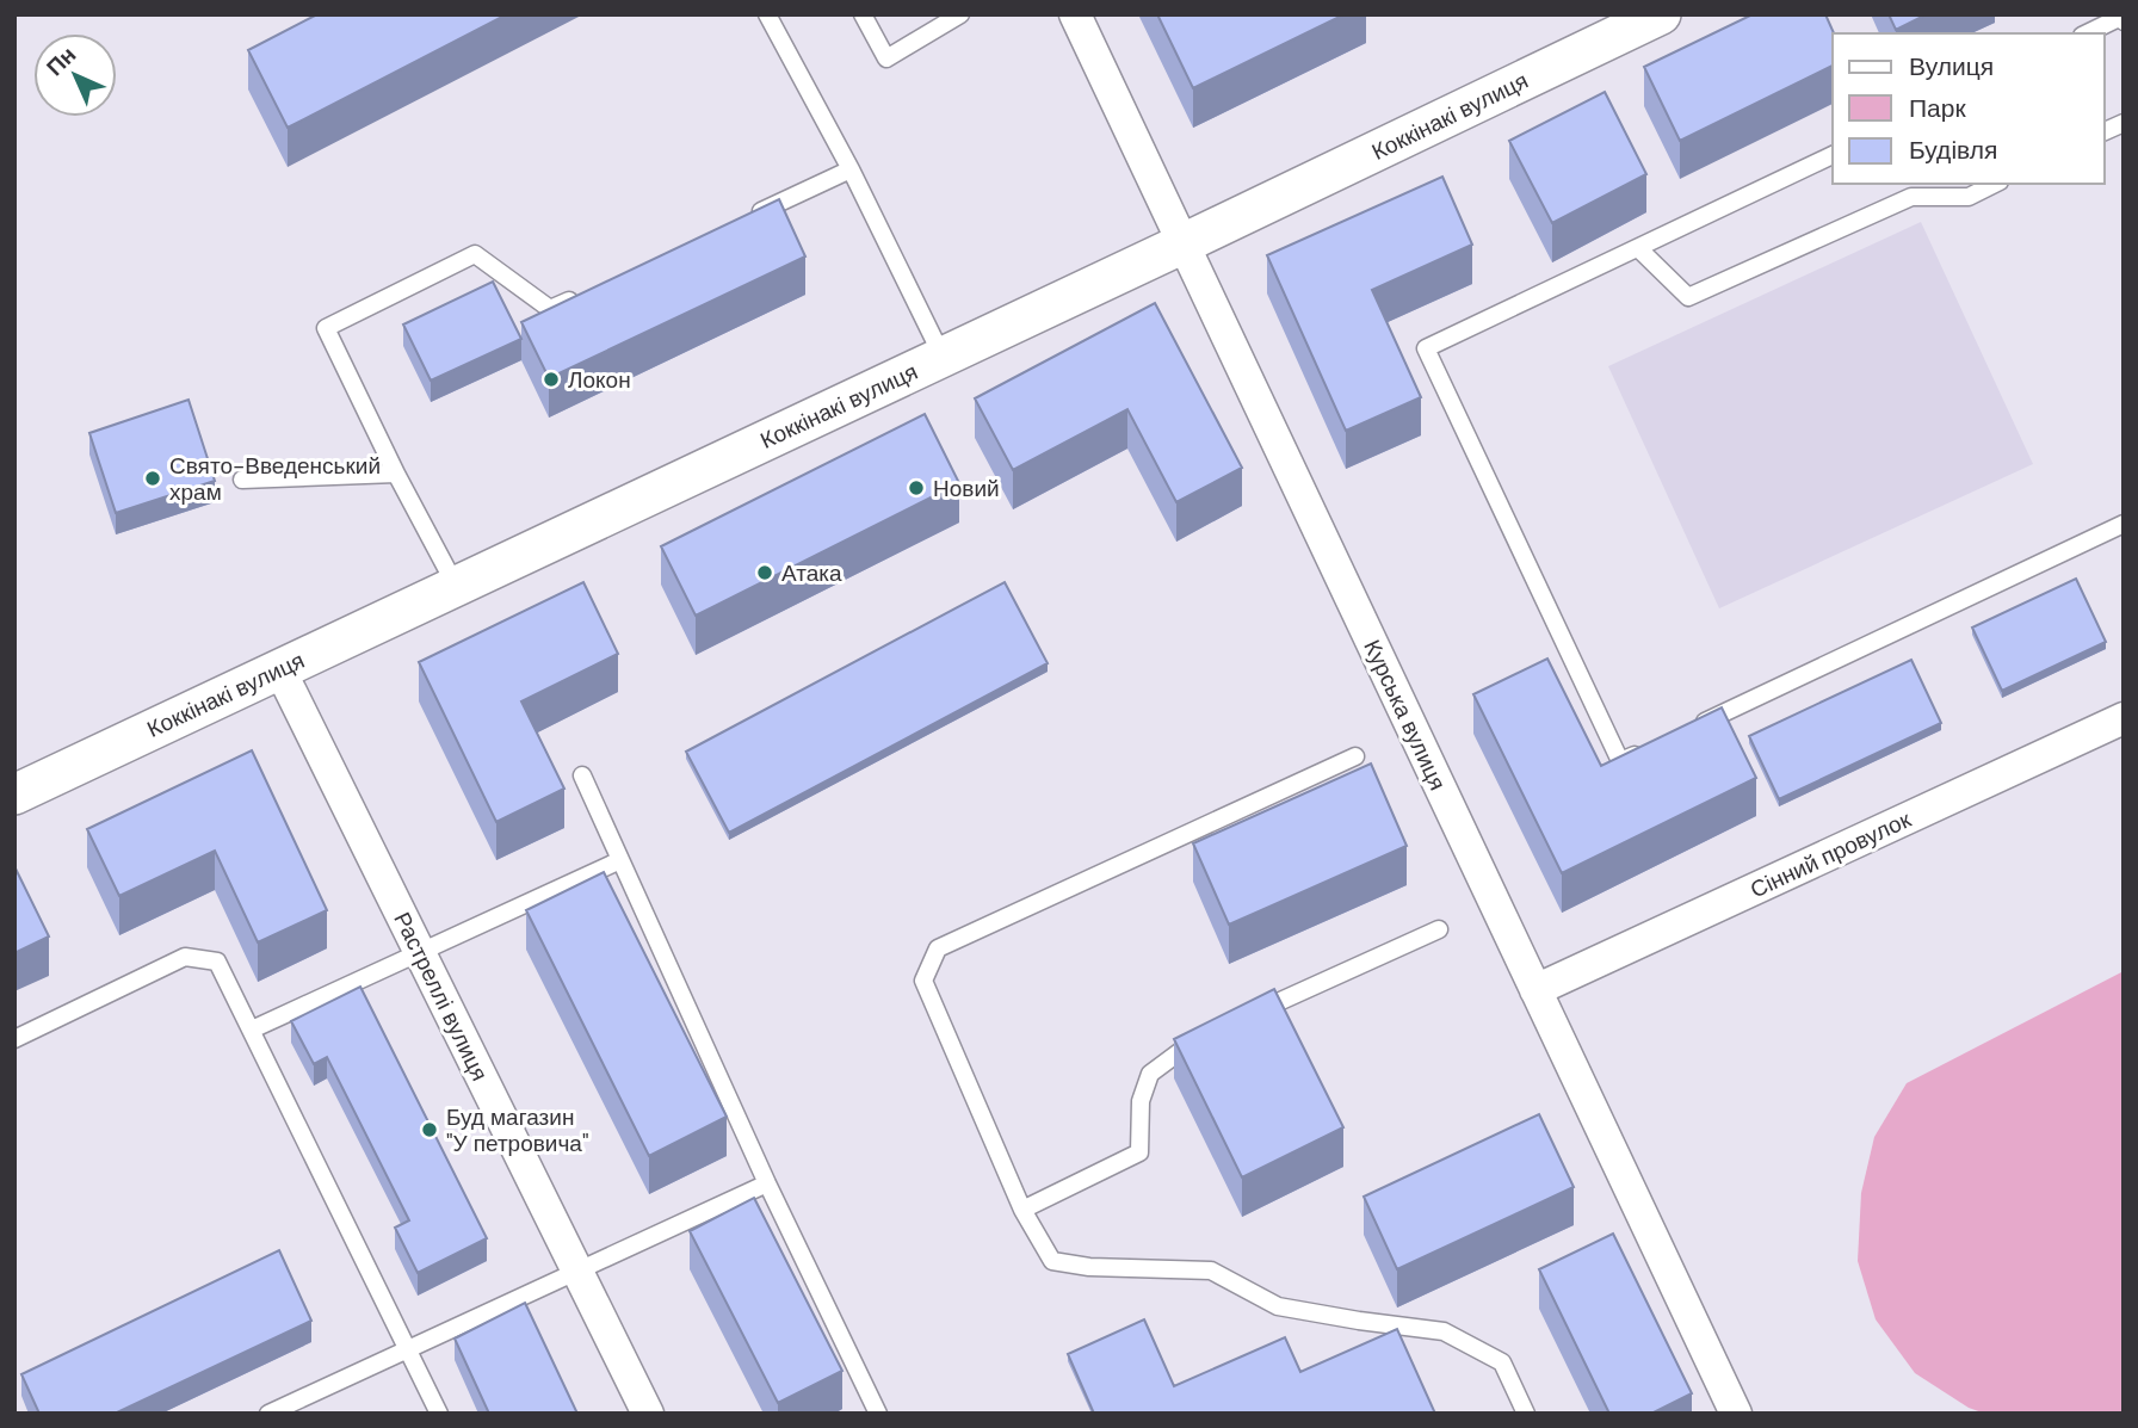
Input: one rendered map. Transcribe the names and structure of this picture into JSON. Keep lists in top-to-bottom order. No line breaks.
{"streets":{"street":["Коккінакі вулиця","Курська вулиця","Сінний провулок","Растреллі вулиця"]},"crossings":[["Коккінакі вулиця","Курська вулиця"],["Коккінакі вулиця","Растреллі вулиця"],["Курська вулиця","Сінний провулок"]],"places":["Локон","Свято-Введенський храм","Новий","Атака","Буд магазин \"У петровича\""],"legend":["Вулиця","Парк","Будівля"],"north":"top left"}
